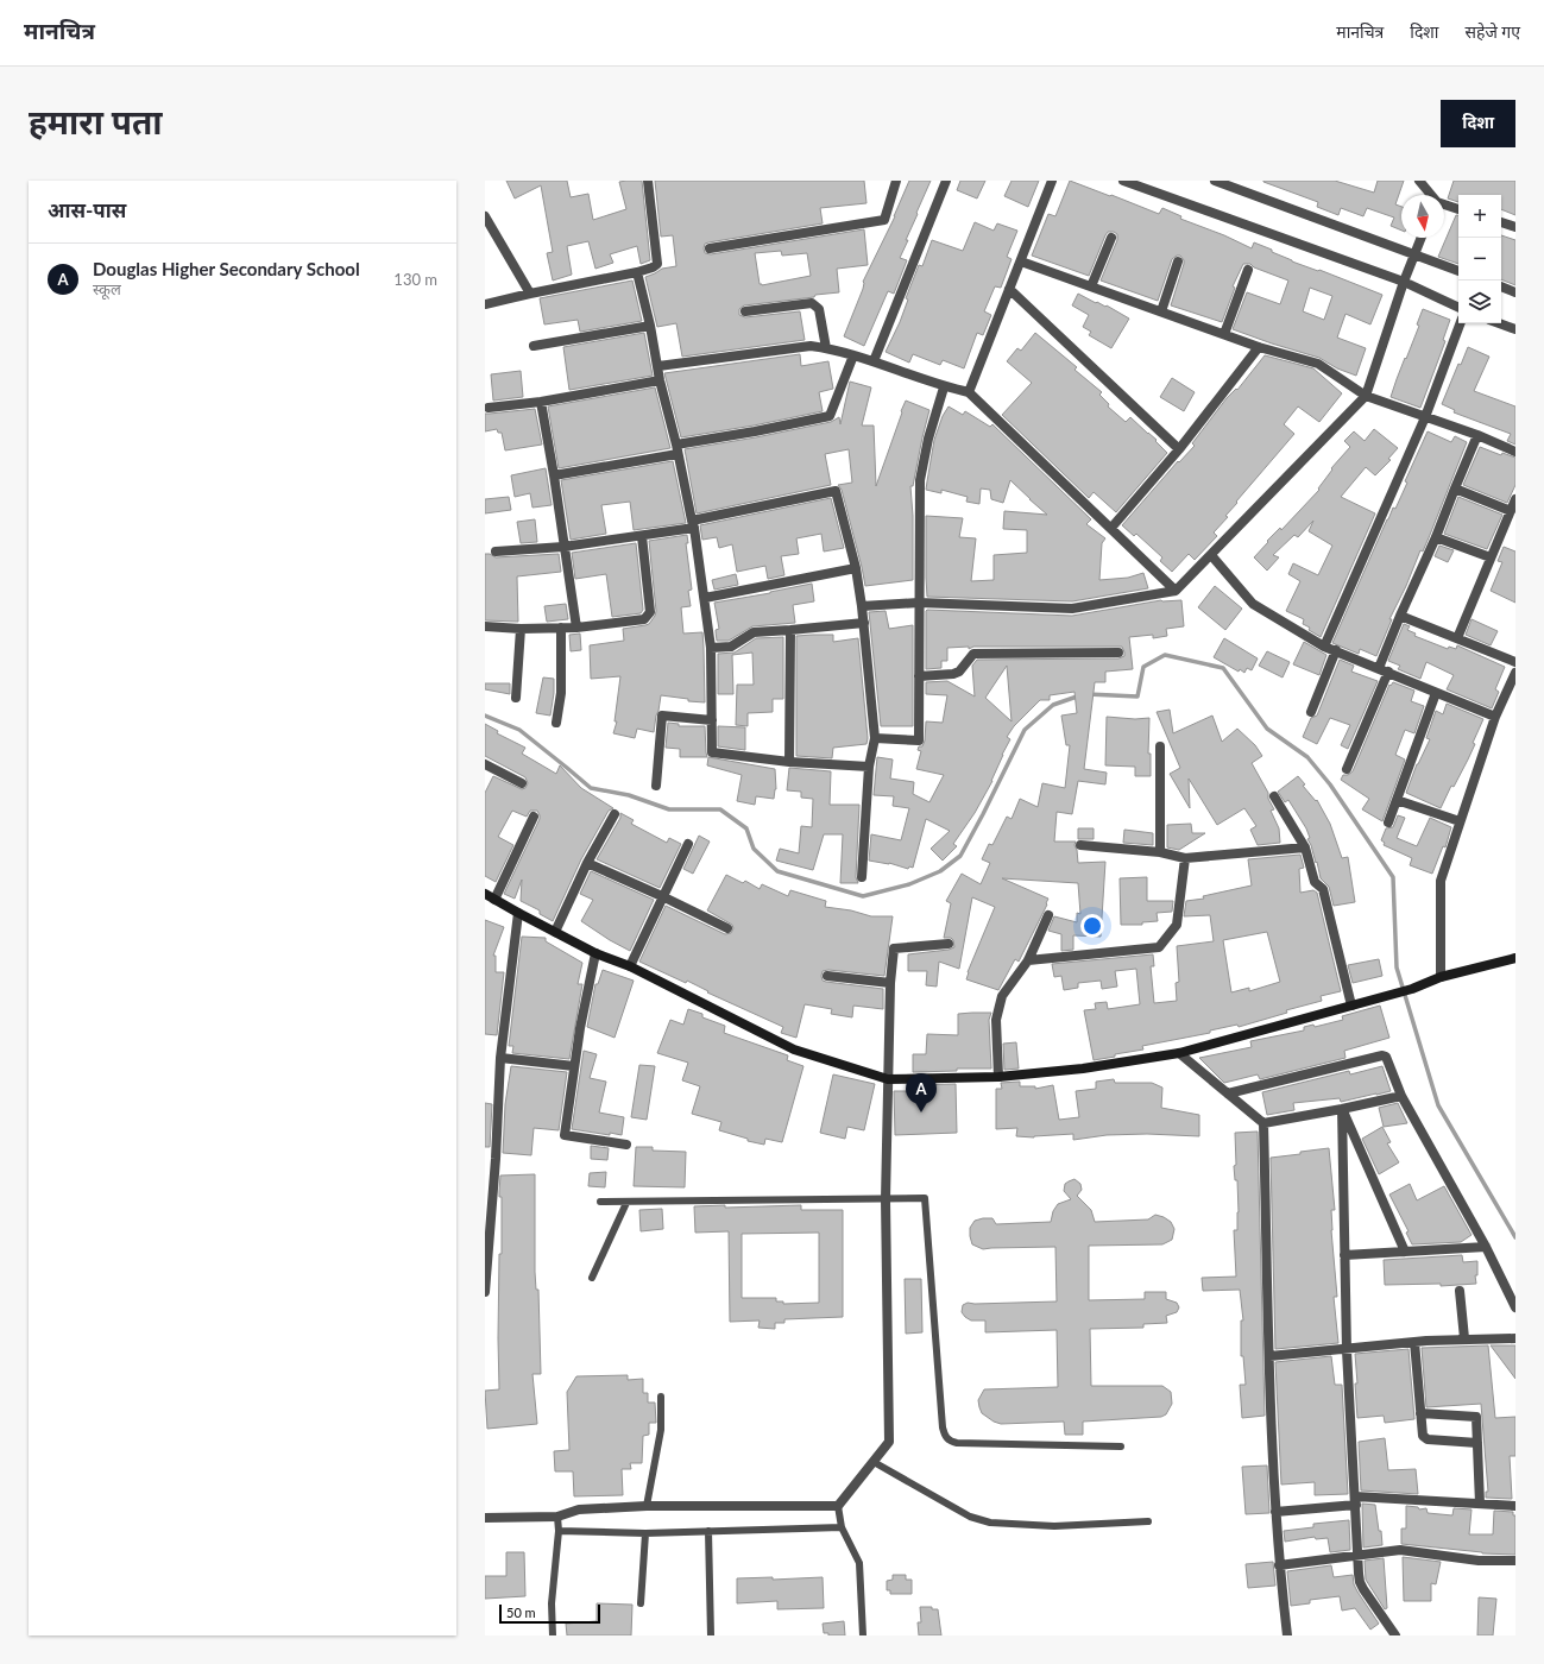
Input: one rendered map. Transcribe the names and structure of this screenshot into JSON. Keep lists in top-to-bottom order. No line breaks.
{"scale_bar":"50 m","north":"bottom","page":{"header":"मानचित्र","nav":["मानचित्र","दिशा","सहेजे गए"],"buttons":"दिशा","title":"हमारा पता","heading":"आस-पास","map_buttons":["+","−"],"list":[{"mark":"A","name":"Douglas Higher Secondary School","note":"स्कूल","value":"130 m"}],"pins":"A","scale":"50 m"}}
